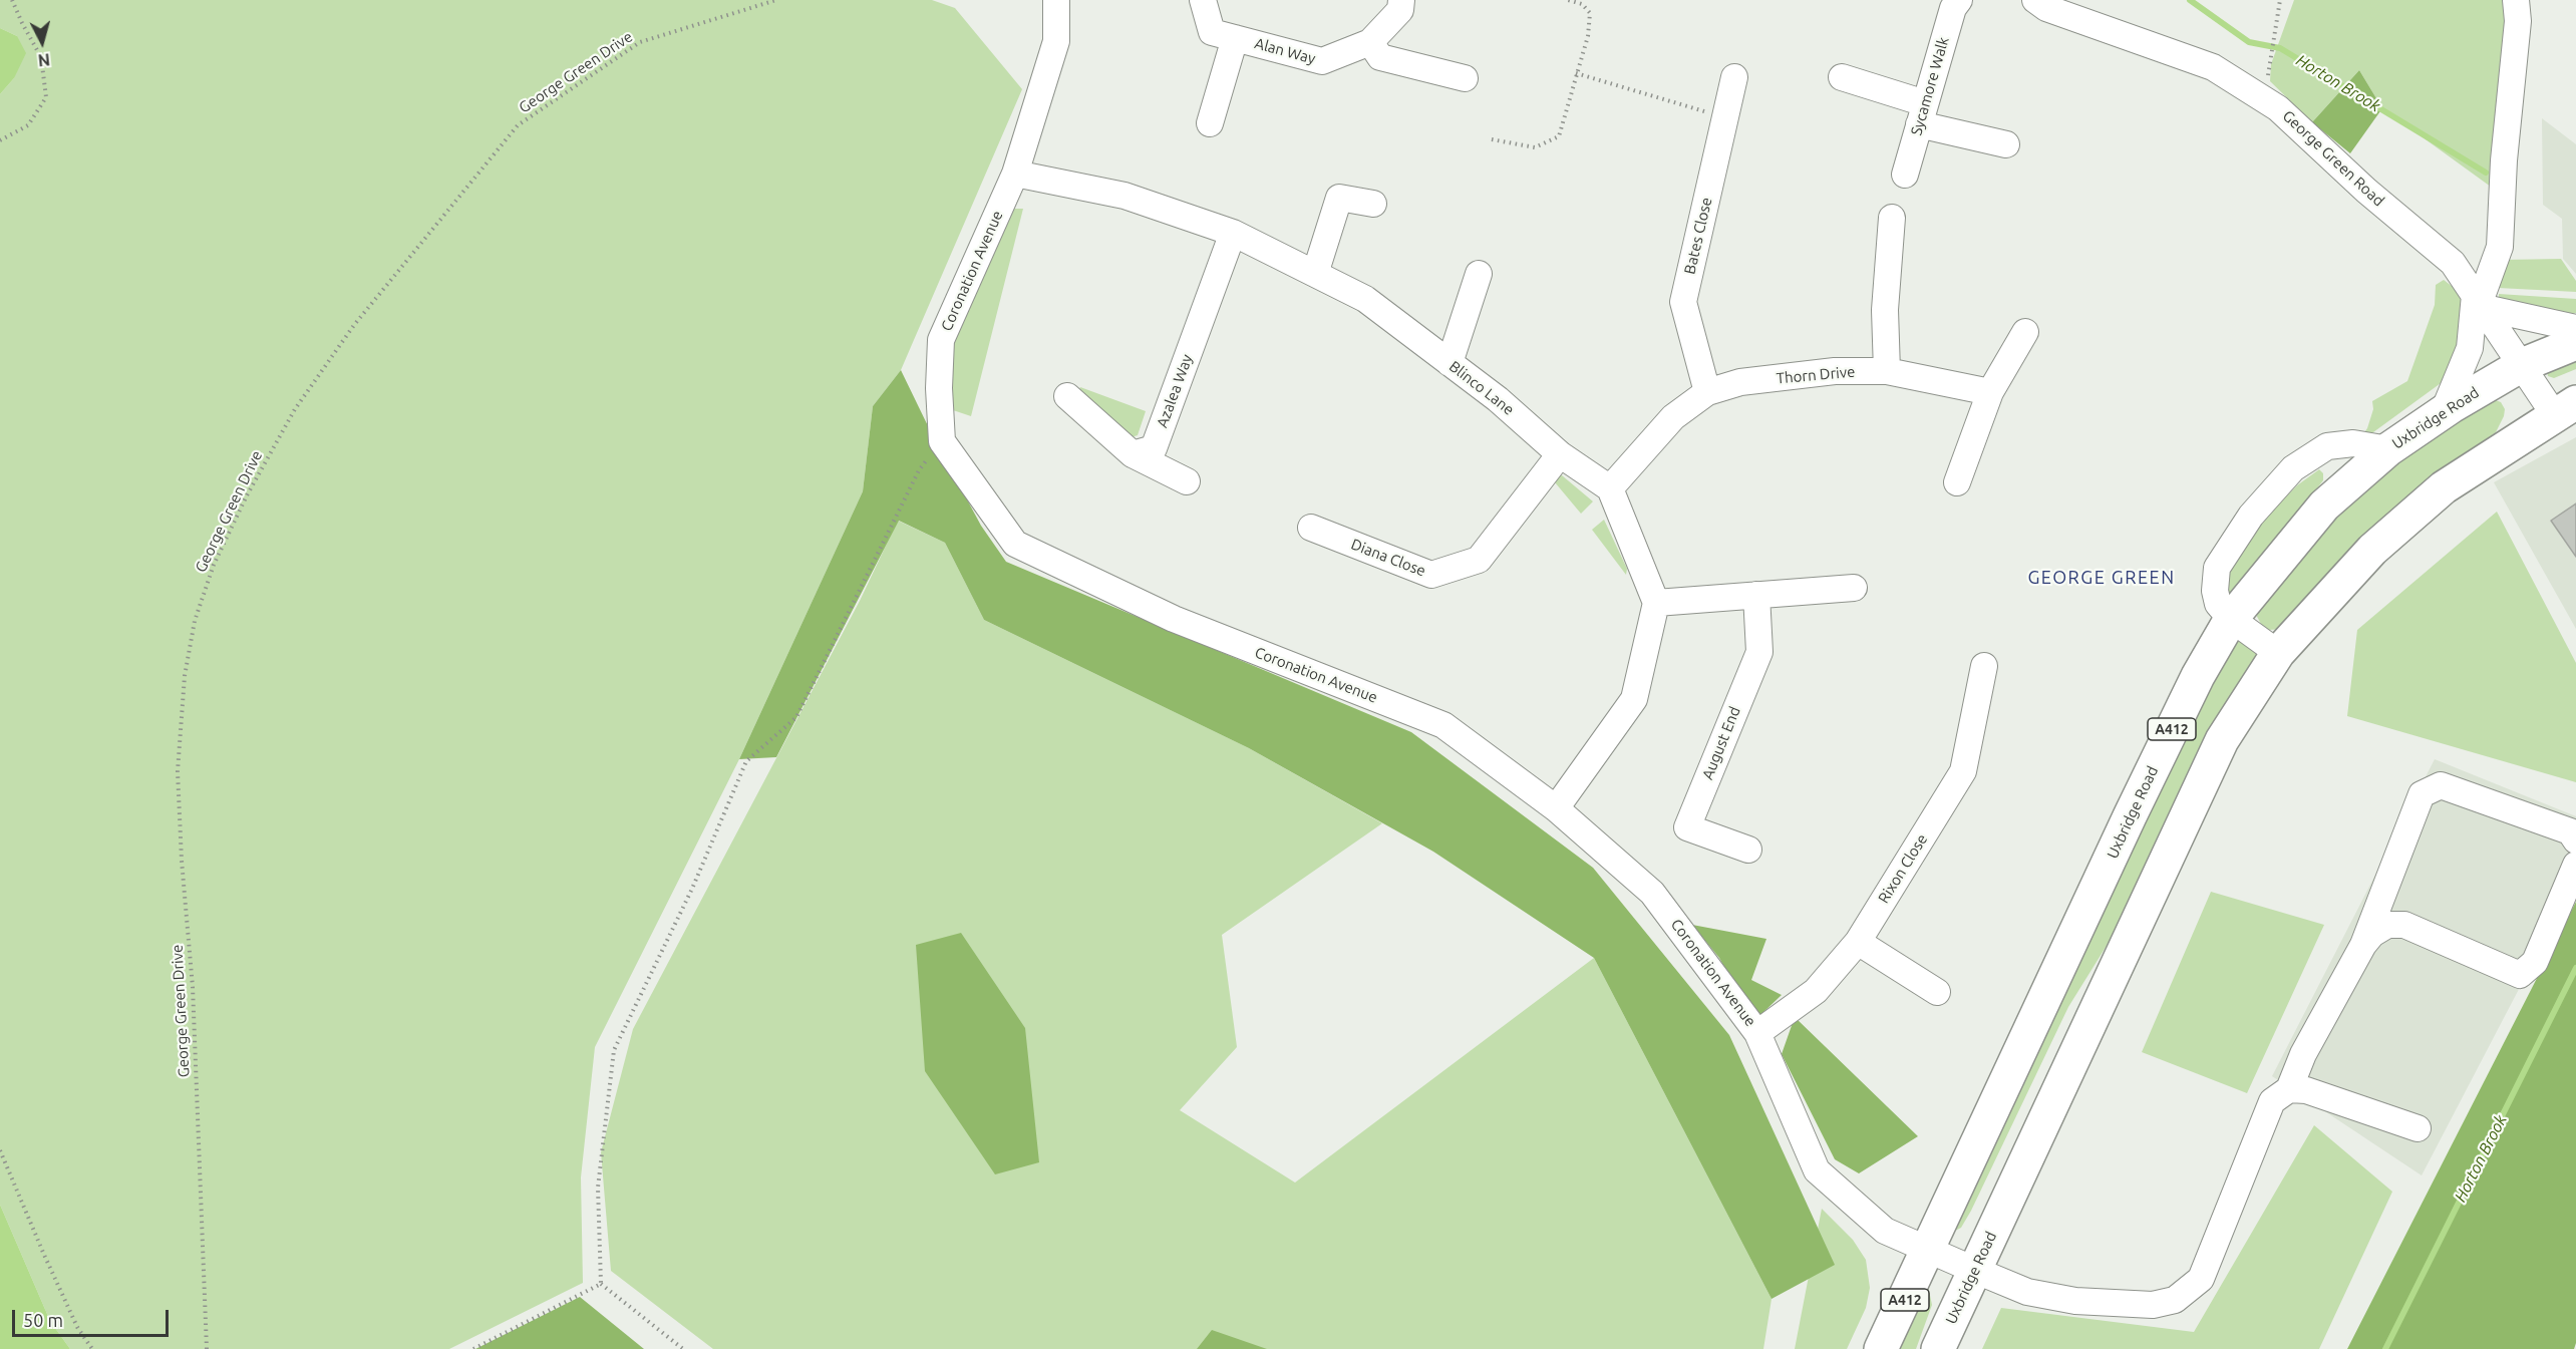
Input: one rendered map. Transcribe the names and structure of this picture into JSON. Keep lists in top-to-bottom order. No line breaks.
{"streets":{"main road":["Uxbridge Road","A412"],"street":["Alan Way","Sycamore Walk","George Green Road","Bates Close","Coronation Avenue","Thorn Drive","Blinco Lane","Azalea Way","Diana Close","August End","Rixon Close"],"path":["George Green Drive"]},"crossings":[["George Green Road","Uxbridge Road"],["Bates Close","Thorn Drive"],["Coronation Avenue","Blinco Lane"],["Coronation Avenue","Uxbridge Road"],["Coronation Avenue","Rixon Close"],["Thorn Drive","Blinco Lane"],["Blinco Lane","Azalea Way"],["Blinco Lane","Diana Close"]],"districts":["GEORGE GREEN"],"water":["Horton Brook"],"scale_bar":"50 m","north":"bottom"}
